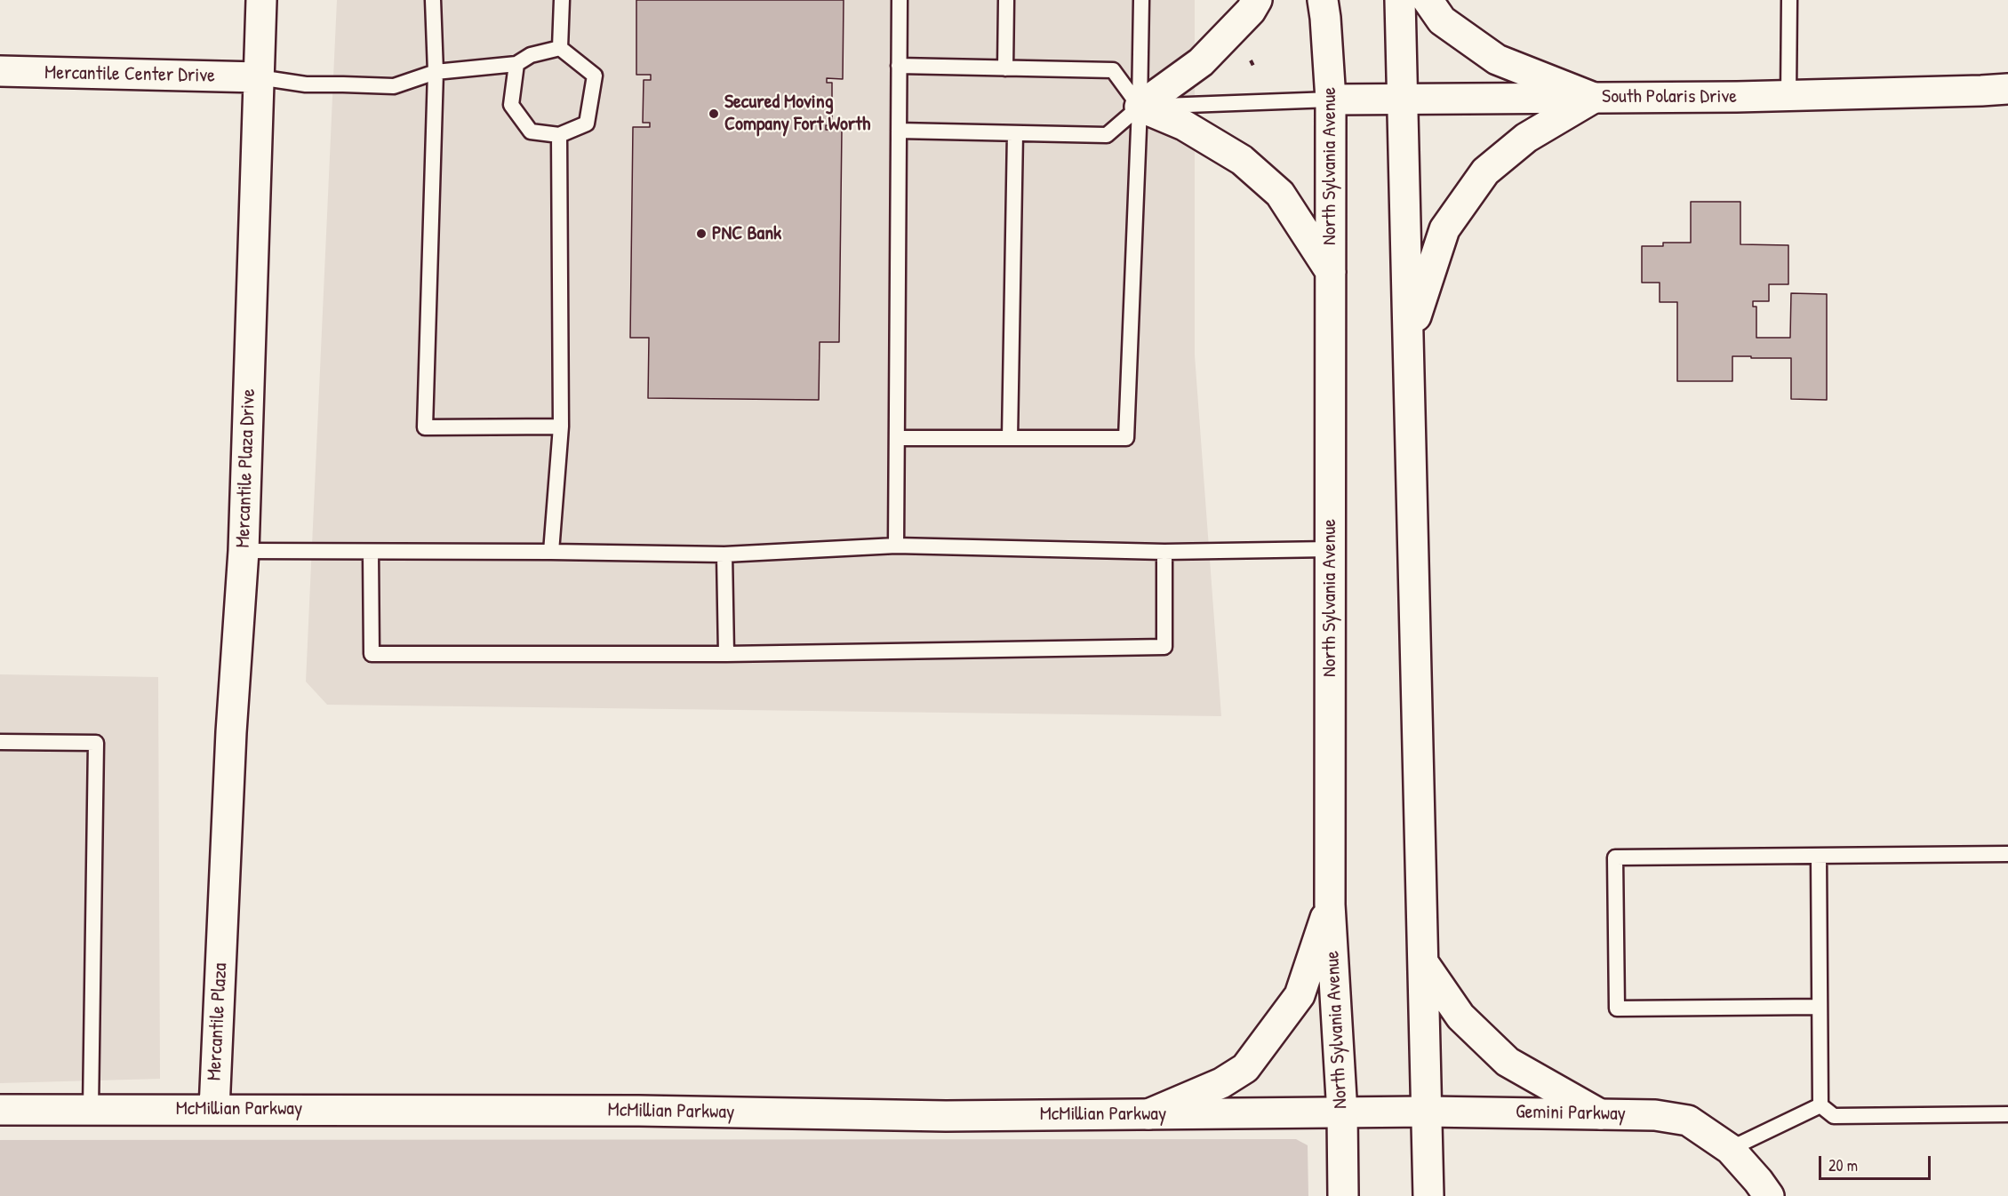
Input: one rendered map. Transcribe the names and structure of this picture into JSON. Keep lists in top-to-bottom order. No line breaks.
{"streets":{"main road":["Mercantile Center Drive","South Polaris Drive","North Sylvania Avenue","Mercantile Plaza Drive","Mercantile Plaza","McMillian Parkway","Gemini Parkway"]},"crossings":[["Mercantile Center Drive","Mercantile Plaza Drive"],["South Polaris Drive","North Sylvania Avenue"],["North Sylvania Avenue","McMillian Parkway"],["North Sylvania Avenue","Gemini Parkway"],["Mercantile Plaza Drive","Mercantile Plaza"],["Mercantile Plaza","McMillian Parkway"],["McMillian Parkway","Gemini Parkway"]],"places":["Secured Moving Company Fort Worth","PNC Bank"],"scale_bar":"20 m"}
